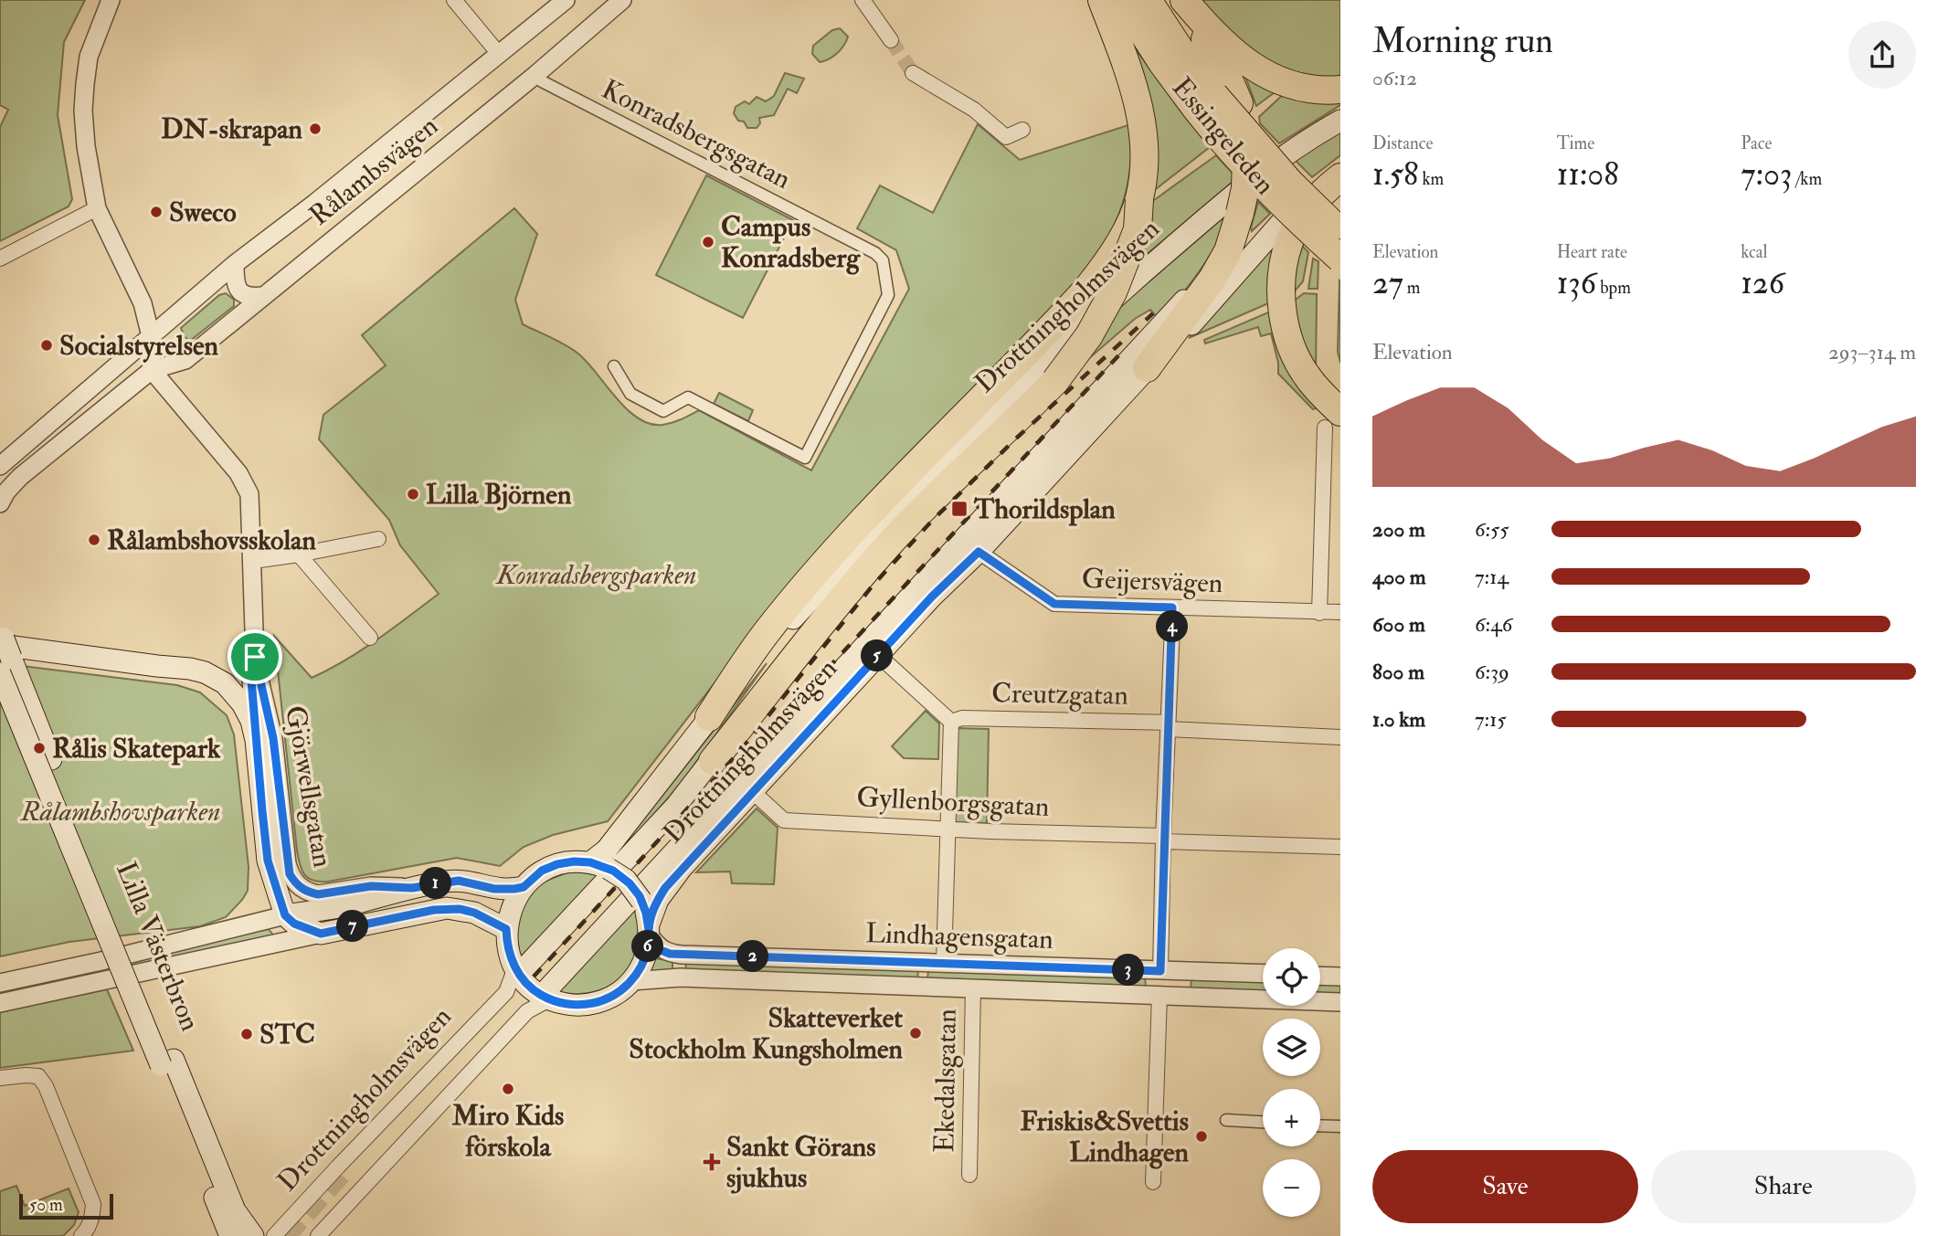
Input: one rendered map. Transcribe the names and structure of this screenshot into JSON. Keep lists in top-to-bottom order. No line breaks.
{"streets":{"highway":["Essingeleden"],"main road":["Drottningholmsvägen","Gjörwellsgatan","Lilla Västerbron"],"street":["Konradsbergsgatan","Rålambsvägen","Geijersvägen","Creutzgatan","Gyllenborgsgatan","Lindhagensgatan","Ekedalsgatan"]},"crossings":[["Konradsbergsgatan","Rålambsvägen"],["Rålambsvägen","Gjörwellsgatan"],["Drottningholmsvägen","Geijersvägen"],["Drottningholmsvägen","Gyllenborgsgatan"],["Drottningholmsvägen","Lindhagensgatan"],["Lindhagensgatan","Ekedalsgatan"]],"parks":["Konradsbergsparken","Rålambshovsparken"],"places":{"other":["DN-skrapan","Sweco","Campus Konradsberg","Socialstyrelsen","Lilla Björnen","Rålambshovsskolan","Rålis Skatepark","Skatteverket Stockholm Kungsholmen","STC","Miro Kids förskola","Friskis&Svettis Lindhagen"],"transit":["Thorildsplan"],"health":["Sankt Görans sjukhus"]},"scale_bar":"50 m","page":{"heading":["Morning run","06:12"],"stats":[["Distance","1.58 km"],["Time","11:08"],["Pace","7:03 /km"],["Elevation","27 m"],["Heart rate","136 bpm"],["kcal","126"]],"chart":["Elevation","293–314 m"],"list":[{"name":"200 m","note":"6:55"},{"name":"400 m","note":"7:14"},{"name":"600 m","note":"6:46"},{"name":"800 m","note":"6:39"},{"name":"1.0 km","note":"7:15"}],"pins":["4","5","1","7","6","2","3"],"map_buttons":["+","−"],"buttons":["Save","Share"],"scale":"50 m"}}
